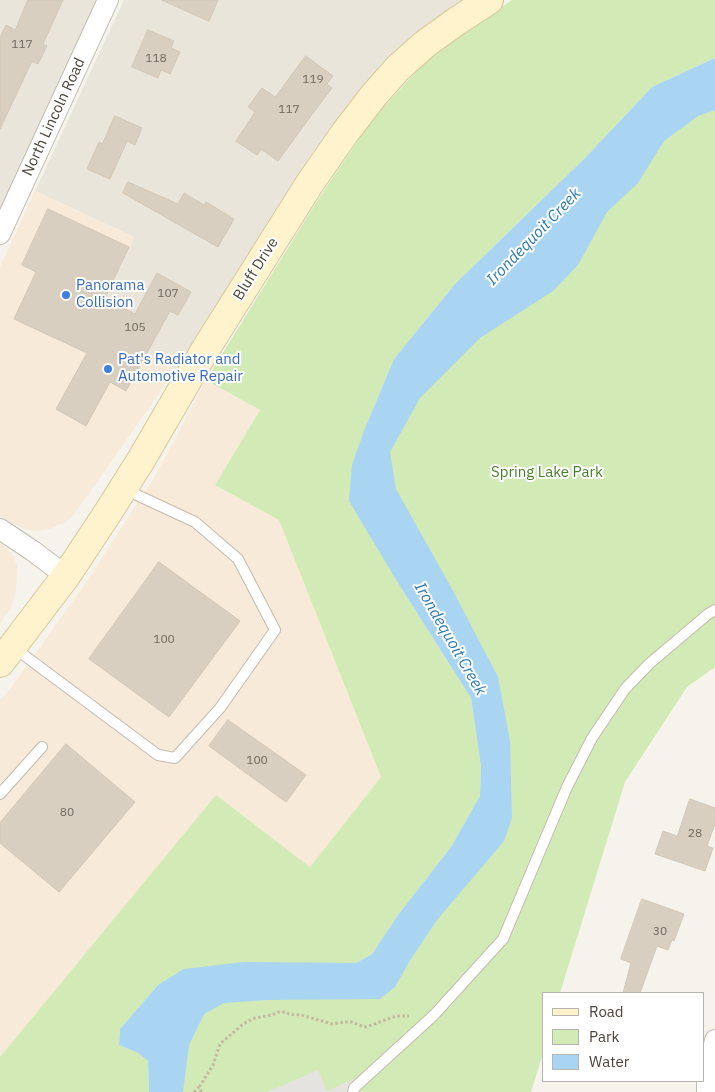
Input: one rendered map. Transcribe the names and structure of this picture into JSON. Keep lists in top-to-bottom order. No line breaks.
{"streets":{"street":["North Lincoln Road","Bluff Drive"]},"water":["Irondequoit Creek"],"parks":["Spring Lake Park"],"places":["Panorama Collision","Pat's Radiator and Automotive Repair"],"house_numbers":["117","118","119","117","107","105","100","100","80","28","30"],"legend":["Road","Park","Water"]}
